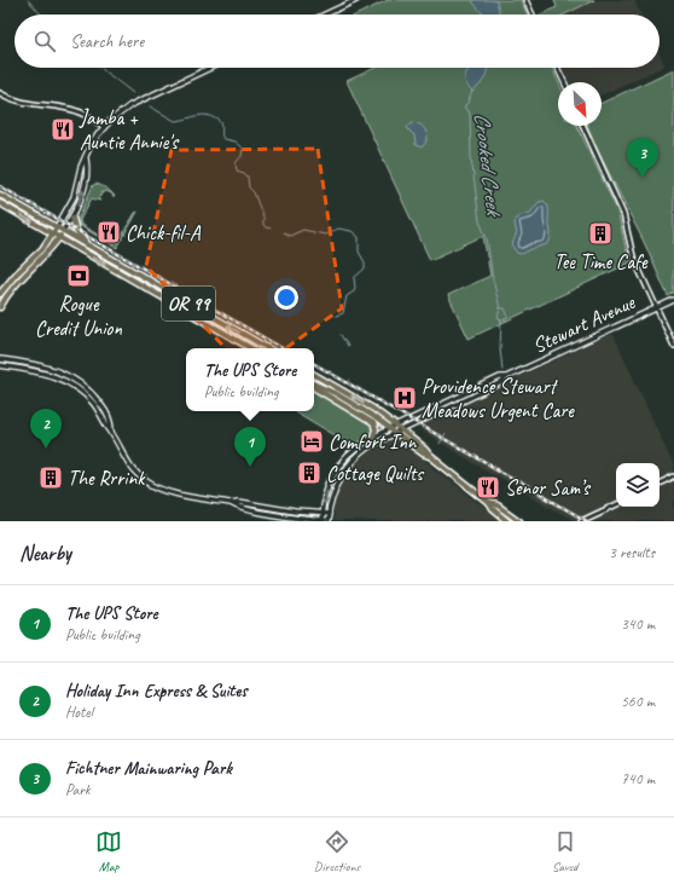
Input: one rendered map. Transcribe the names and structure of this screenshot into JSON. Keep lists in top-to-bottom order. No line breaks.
{"streets":{"main road":["OR 99","Stewart Avenue"]},"water":["Crooked Creek"],"places":{"restaurant":["Jamba + Auntie Annie's","Chick-fil-A","Senor Sam’s"],"building":["Tee Time Cafe","Cottage Quilts","The Rrrink"],"bank":["Rogue Credit Union"],"hospital":["Providence Stewart Meadows Urgent Care"],"hotel":["Comfort Inn"]},"north":"bottom right","page":{"search":"Search here","pins":["3","2","1"],"popup":["The UPS Store","Public building"],"heading":["Nearby","3 results"],"list":[{"mark":"1","name":"The UPS Store","note":"Public building","value":"340 m"},{"mark":"2","name":"Holiday Inn Express & Suites","note":"Hotel","value":"560 m"},{"mark":"3","name":"Fichtner Mainwaring Park","note":"Park","value":"740 m"}],"nav":["Map","Directions","Saved"]}}
